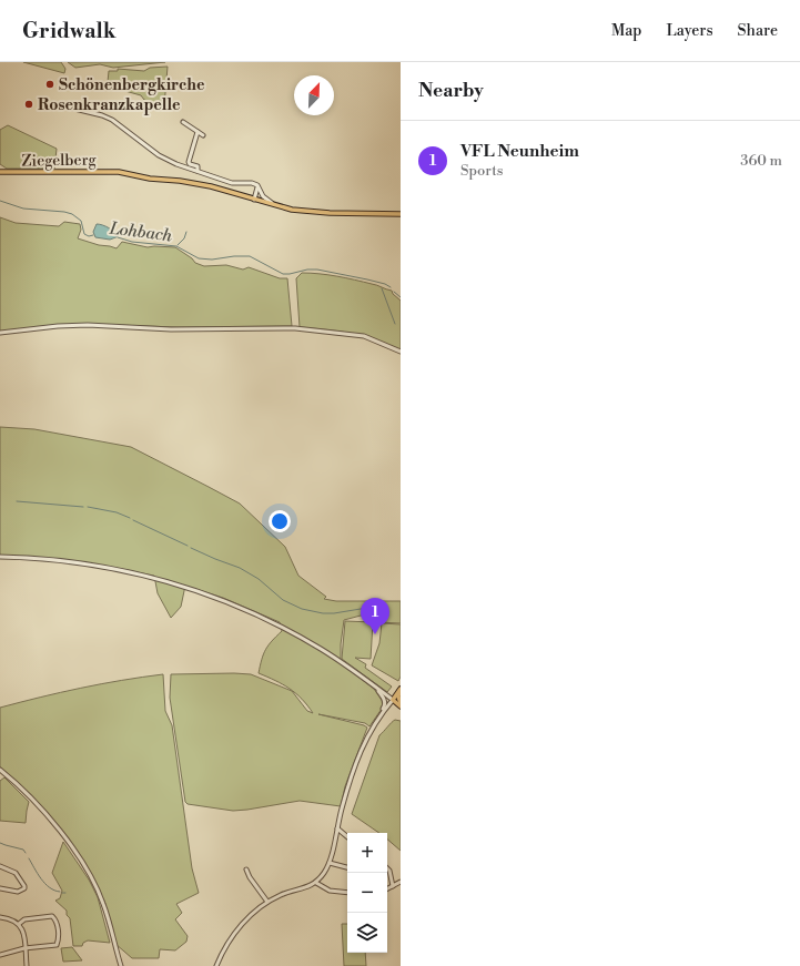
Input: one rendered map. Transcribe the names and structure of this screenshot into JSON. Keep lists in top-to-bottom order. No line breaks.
{"streets":{"main road":["Ziegelberg"]},"water":["Lohbach"],"places":["Schönenbergkirche","Rosenkranzkapelle"],"north":"top right","page":{"header":"Gridwalk","nav":["Map","Layers","Share"],"heading":"Nearby","list":[{"mark":"1","name":"VFL Neunheim","note":"Sports","value":"360 m"}],"pins":"1","map_buttons":["+","−"]}}
